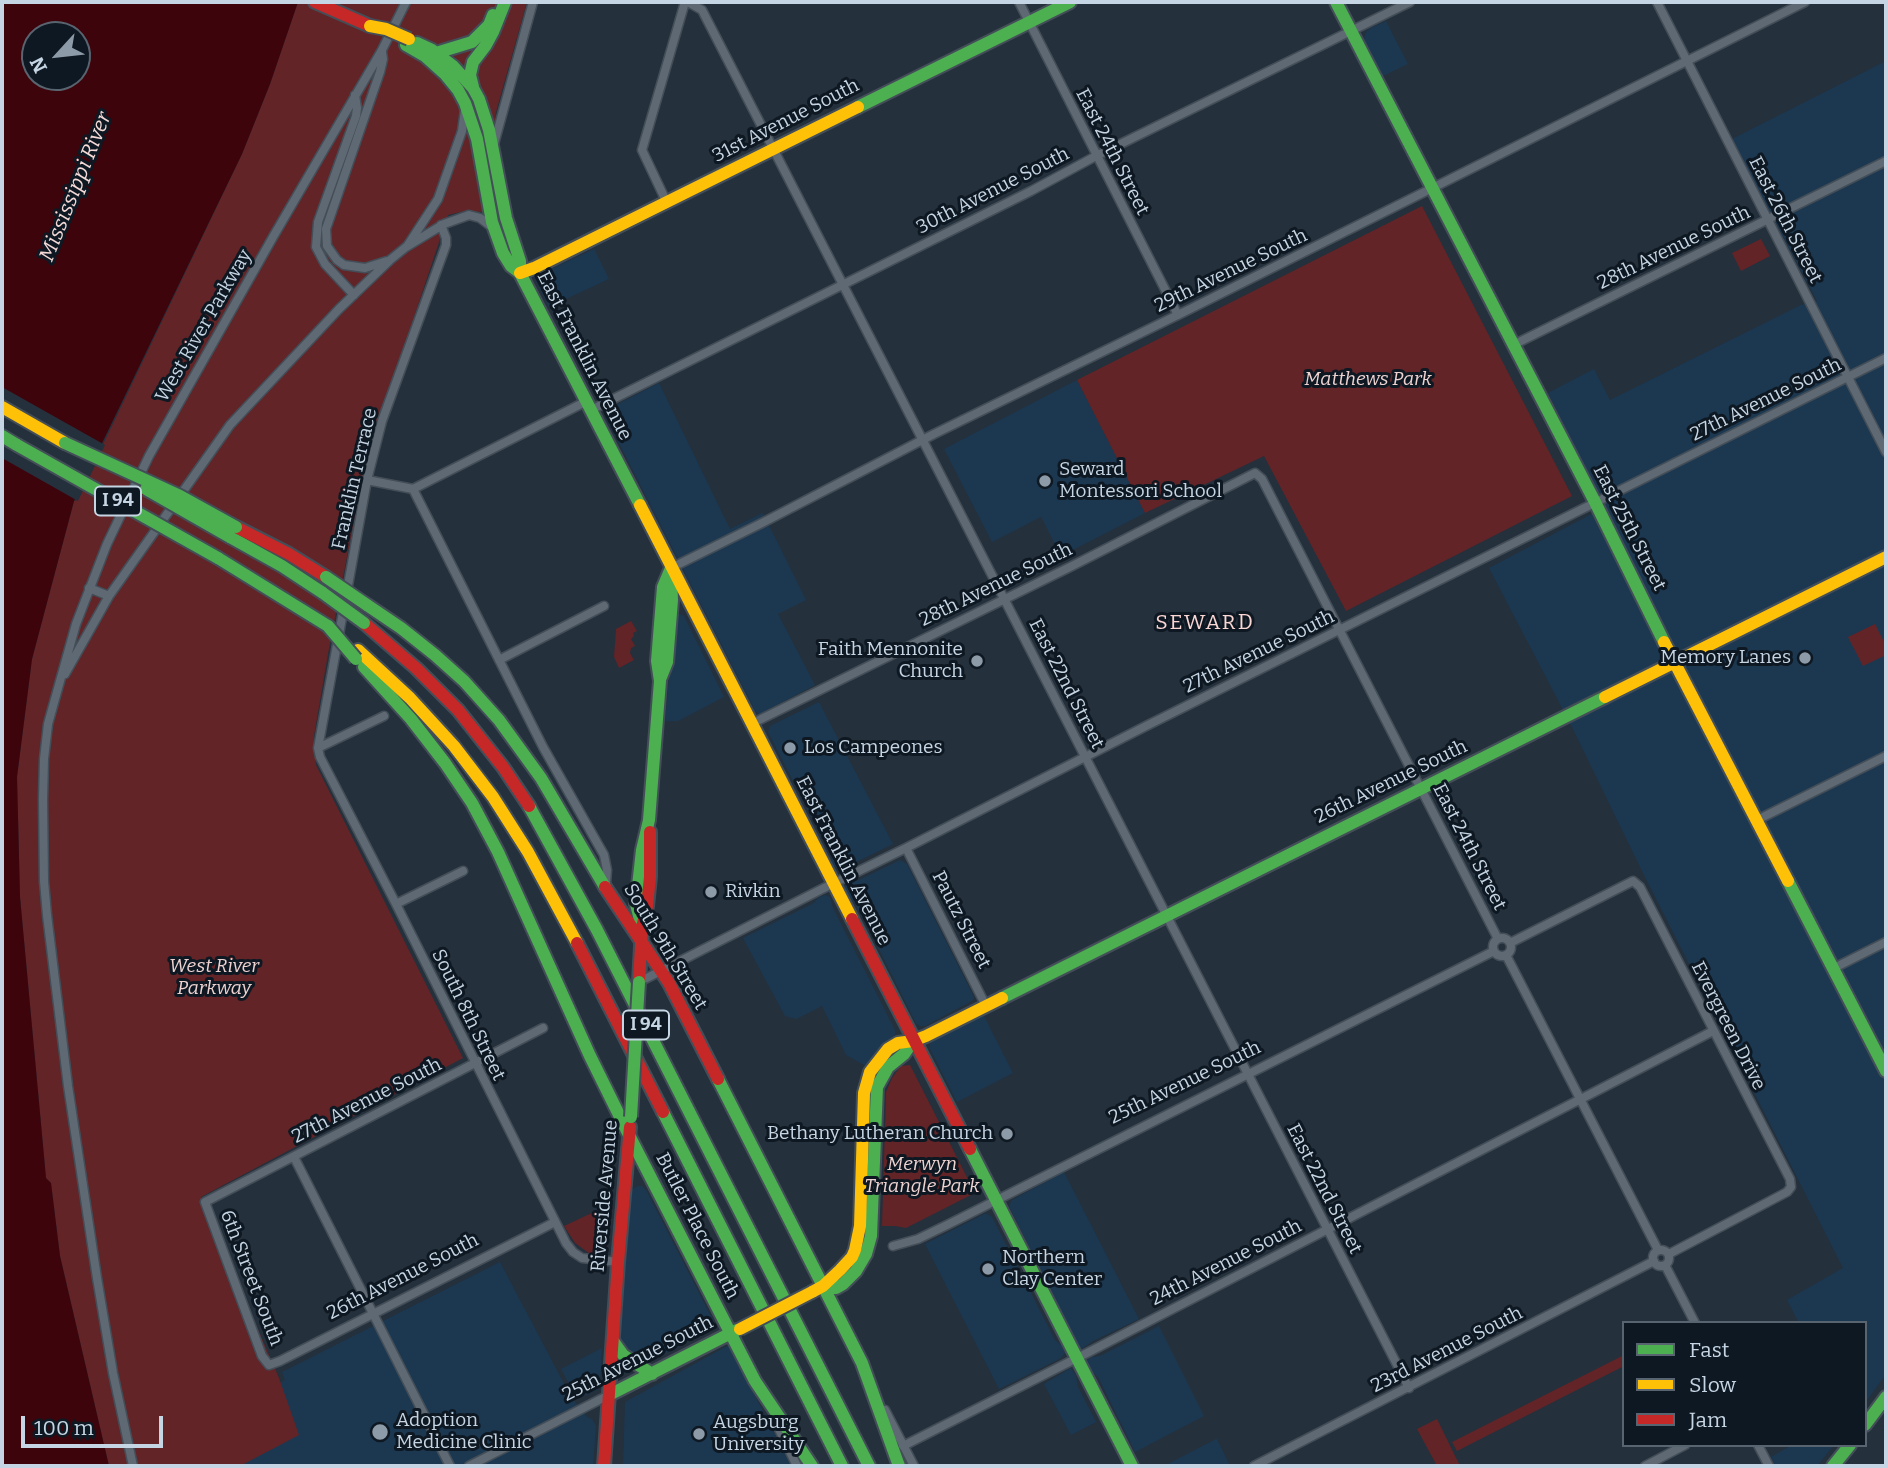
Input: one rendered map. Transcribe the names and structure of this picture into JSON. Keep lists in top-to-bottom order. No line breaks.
{"streets":{"main road":["31st Avenue South","East Franklin Avenue","I 94","East 25th Street","26th Avenue South","South 9th Street","25th Avenue South","Riverside Avenue","Butler Place South"],"street":["East 24th Street","30th Avenue South","East 26th Street","28th Avenue South","29th Avenue South","West River Parkway","27th Avenue South","Franklin Terrace","East 22nd Street","Pautz Street","South 8th Street","Evergreen Drive","24th Avenue South","6th Street South","23rd Avenue South"]},"crossings":[["31st Avenue South","East 24th Street"],["31st Avenue South","East Franklin Avenue"],["31st Avenue South","East 22nd Street"],["East 24th Street","30th Avenue South"],["East 24th Street","28th Avenue South"],["East 24th Street","29th Avenue South"],["East 24th Street","27th Avenue South"],["East 24th Street","26th Avenue South"],["East 24th Street","Evergreen Drive"],["East 24th Street","25th Avenue South"],["30th Avenue South","East Franklin Avenue"],["30th Avenue South","East 25th Street"],["30th Avenue South","East 22nd Street"],["30th Avenue South","South 9th Street"],["East 26th Street","28th Avenue South"],["East 26th Street","29th Avenue South"],["East 26th Street","27th Avenue South"],["28th Avenue South","East Franklin Avenue"],["28th Avenue South","East 25th Street"],["28th Avenue South","East 22nd Street"],["29th Avenue South","East Franklin Avenue"],["29th Avenue South","East 25th Street"],["29th Avenue South","East 22nd Street"],["29th Avenue South","Riverside Avenue"],["West River Parkway","East Franklin Avenue"],["West River Parkway","Franklin Terrace"],["East Franklin Avenue","27th Avenue South"],["East Franklin Avenue","26th Avenue South"],["East Franklin Avenue","25th Avenue South"],["East Franklin Avenue","Riverside Avenue"],["East Franklin Avenue","24th Avenue South"],["27th Avenue South","East 25th Street"],["27th Avenue South","East 22nd Street"],["27th Avenue South","Pautz Street"],["27th Avenue South","South 9th Street"],["27th Avenue South","South 8th Street"],["27th Avenue South","Riverside Avenue"],["27th Avenue South","6th Street South"],["Franklin Terrace","South 8th Street"],["I 94","Butler Place South"],["East 25th Street","26th Avenue South"],["East 22nd Street","26th Avenue South"],["East 22nd Street","25th Avenue South"],["East 22nd Street","24th Avenue South"],["East 22nd Street","23rd Avenue South"],["26th Avenue South","Pautz Street"],["26th Avenue South","South 9th Street"],["26th Avenue South","South 8th Street"],["26th Avenue South","25th Avenue South"],["26th Avenue South","6th Street South"],["South 9th Street","25th Avenue South"],["South 9th Street","Riverside Avenue"],["South 9th Street","24th Avenue South"],["South 8th Street","Riverside Avenue"],["Evergreen Drive","25th Avenue South"],["Evergreen Drive","24th Avenue South"],["Evergreen Drive","23rd Avenue South"],["25th Avenue South","Riverside Avenue"],["25th Avenue South","Butler Place South"],["Riverside Avenue","Butler Place South"]],"districts":["SEWARD"],"water":["Mississippi River"],"parks":["Matthews Park","West River Parkway","Merwyn Triangle Park"],"places":["Seward Montessori School","Memory Lanes","Faith Mennonite Church","Los Campeones","Rivkin","Bethany Lutheran Church","Northern Clay Center","Adoption Medicine Clinic","Augsburg University"],"legend":["Fast","Slow","Jam"],"scale_bar":"100 m","north":"bottom left"}
